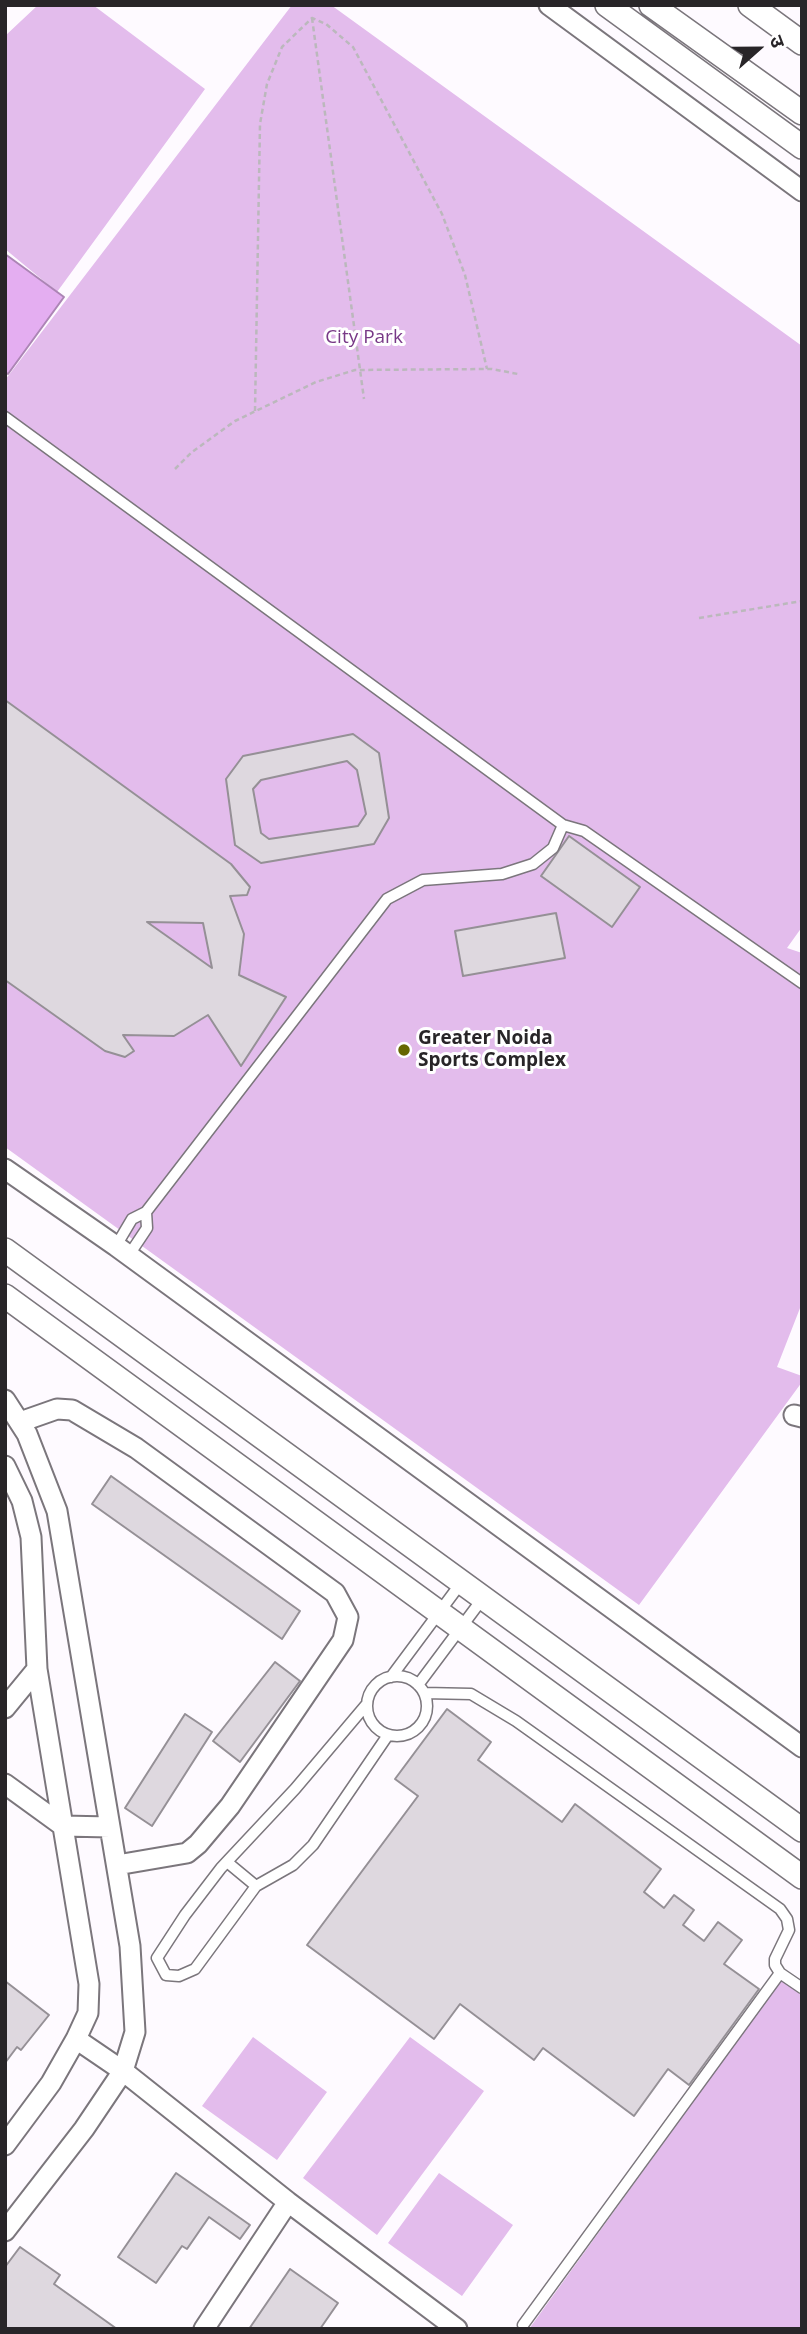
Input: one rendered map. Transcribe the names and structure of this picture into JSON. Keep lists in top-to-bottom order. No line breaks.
{"parks":["City Park"],"places":["Greater Noida Sports Complex"],"north":"right"}
